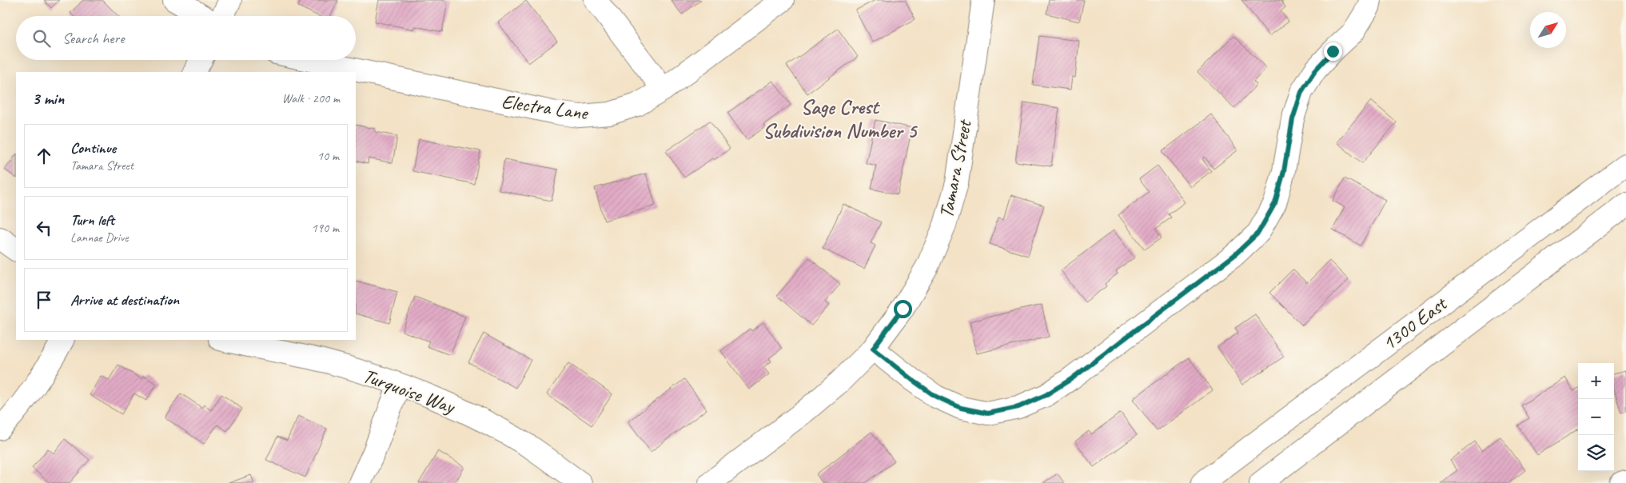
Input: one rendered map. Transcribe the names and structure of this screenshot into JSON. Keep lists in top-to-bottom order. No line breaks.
{"streets":{"street":["Electra Lane","Tamara Street","1300 East","Turquoise Way"]},"districts":["Sage Crest Subdivision Number 5"],"north":"top right","page":{"search":"Search here","heading":["3 min","Walk · 200 m"],"list":[["Continue","Tamara Street","10 m"],["Turn left","Lannae Drive","190 m"],"Arrive at destination"],"map_buttons":["+","−"]}}
